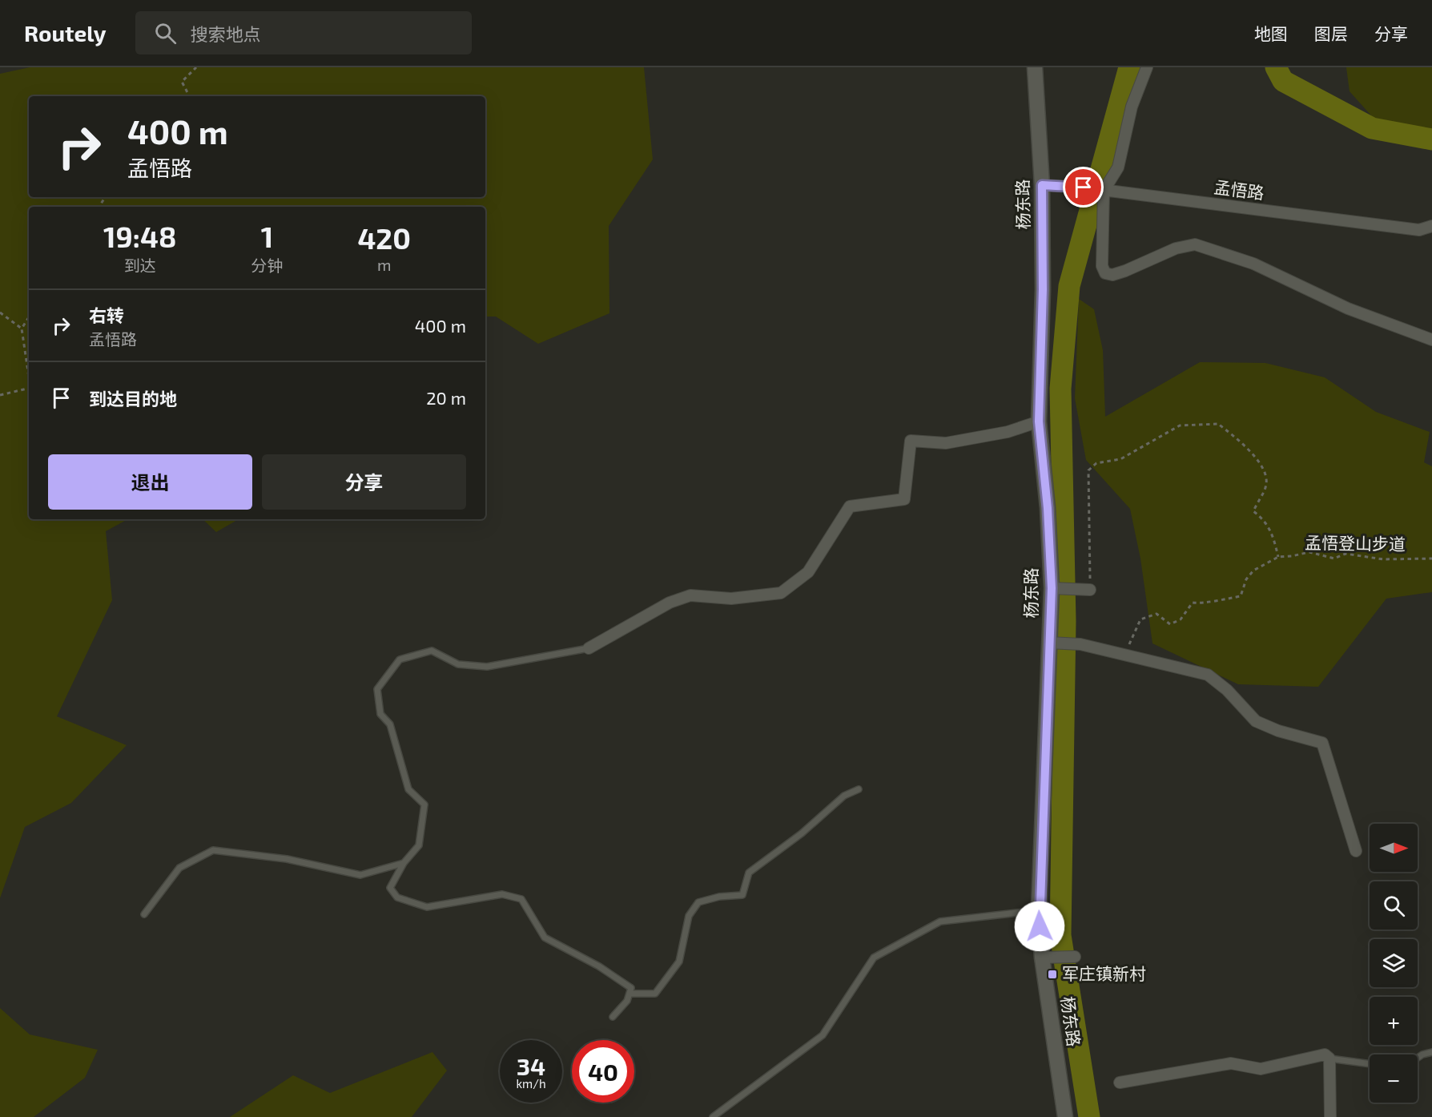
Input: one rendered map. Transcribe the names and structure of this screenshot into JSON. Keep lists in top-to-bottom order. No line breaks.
{"streets":{"street":["孟悟路","杨东路"],"path":["孟悟登山步道"]},"crossings":[["孟悟路","杨东路"]],"places":{"transit":["军庄镇新村"]},"north":"right","page":{"header":"Routely","search":"搜索地点","nav":["地图","图层","分享"],"turn":["400 m","孟悟路"],"eta":["19:48","到达","1","分钟","420","m"],"list":[{"name":"右转","note":"孟悟路","value":"400 m"},{"name":"到达目的地","value":"20 m"}],"buttons":["退出","分享"],"map_buttons":["+","−"],"speed":"34 km/h","limit":"40"}}
